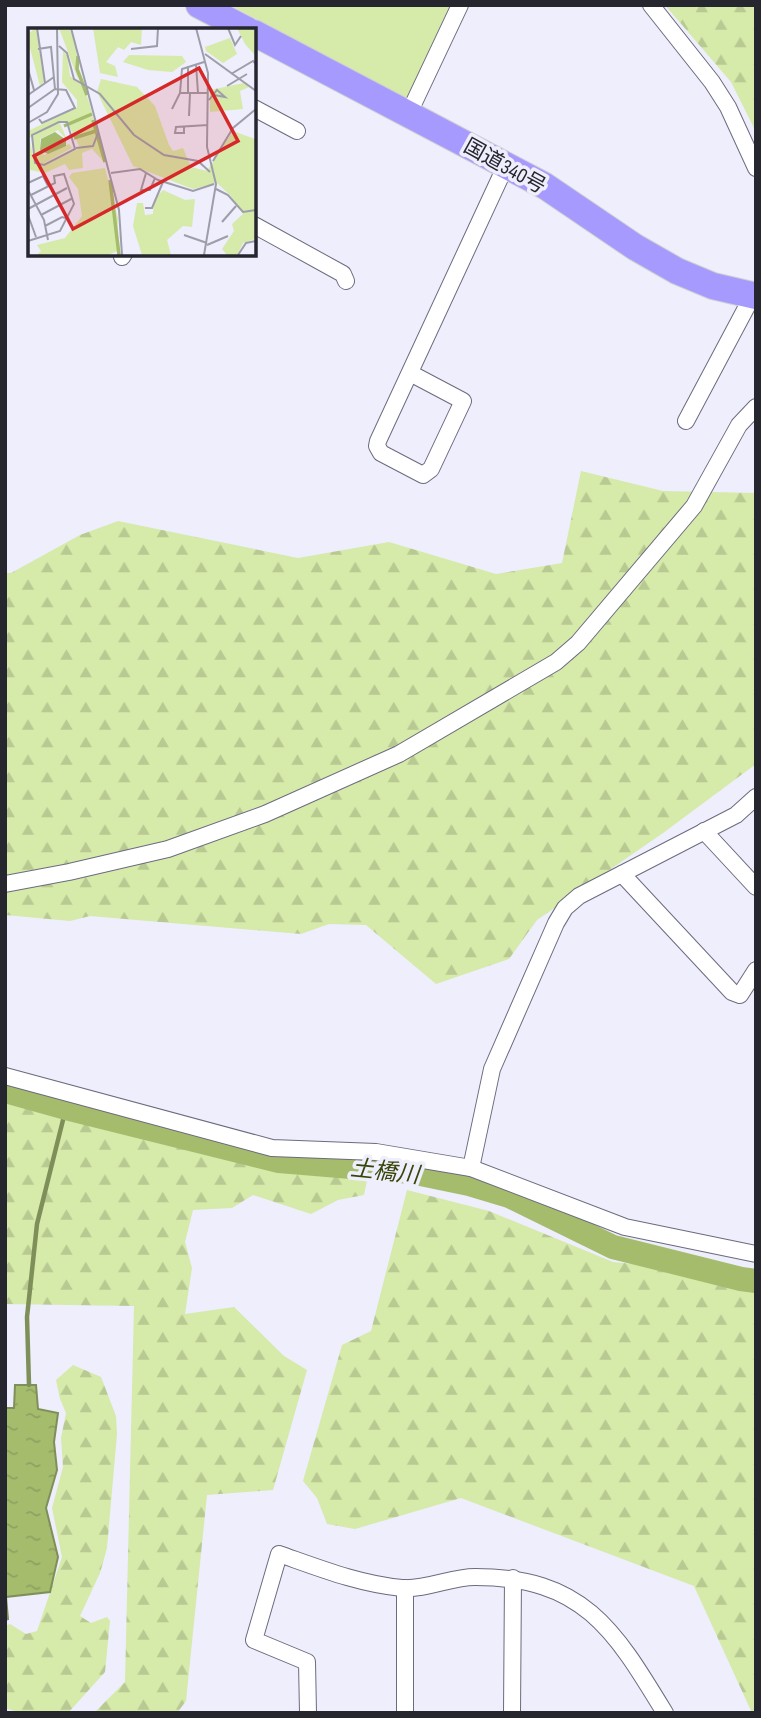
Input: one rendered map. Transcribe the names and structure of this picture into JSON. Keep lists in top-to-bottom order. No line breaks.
{"streets":{"highway":["国道340号"]},"water":["土橋川"]}
